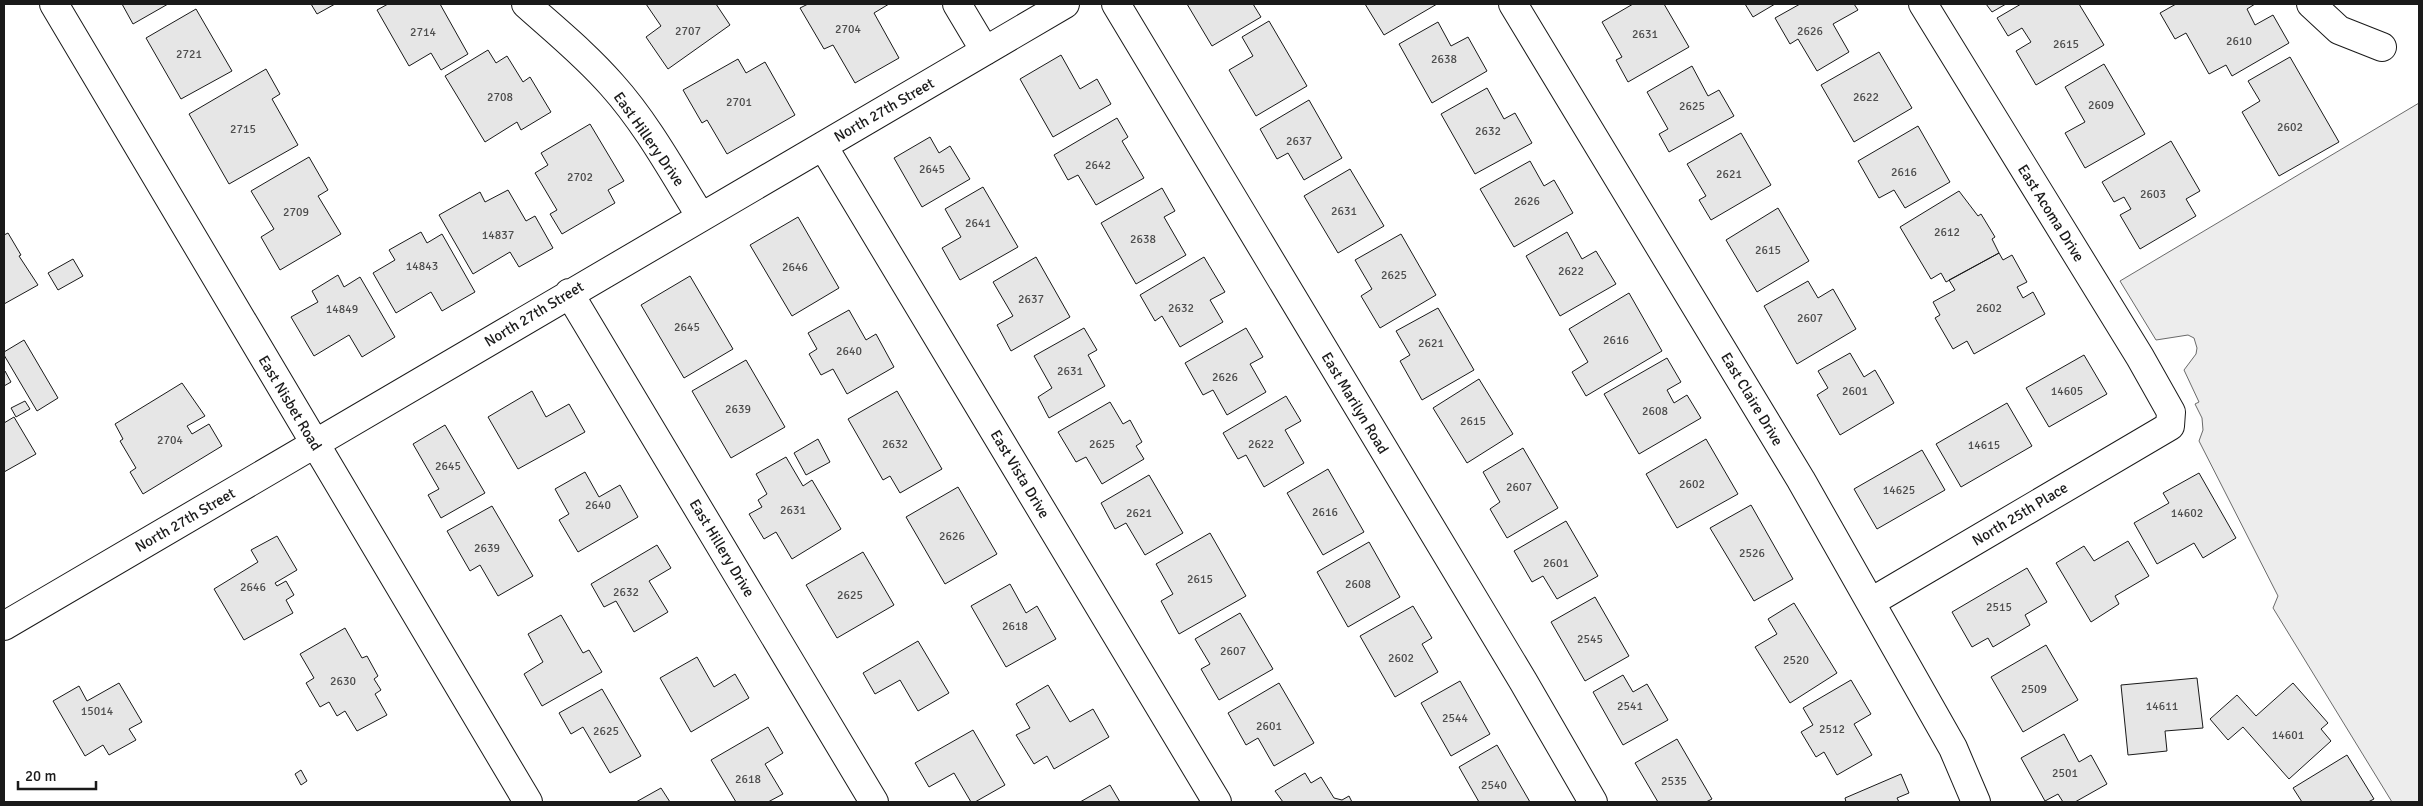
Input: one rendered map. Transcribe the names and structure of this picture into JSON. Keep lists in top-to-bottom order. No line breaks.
{"streets":{"street":["North 27th Street","East Hillery Drive","East Acoma Drive","East Claire Drive","East Nisbet Road","East Marilyn Road","East Vista Drive","North 25th Place"]},"crossings":[["North 27th Street","East Hillery Drive"],["North 27th Street","East Nisbet Road"],["North 27th Street","East Vista Drive"],["East Acoma Drive","North 25th Place"],["East Claire Drive","North 25th Place"]],"house_numbers":["2704","2707","2626","2714","2631","2610","2615","2721","2638","2708","2622","2701","2609","2625","2602","2715","2632","2637","2642","2645","2616","2621","2702","2603","2626","2631","2709","2641","2612","14837","2638","2615","14843","2646","2622","2625","2637","2632","2602","14849","2607","2645","2616","2621","2640","2631","2626","2601","14605","2639","2608","2615","2704","2632","2625","2622","14615","2645","2602","2607","14625","2640","2631","2616","2621","14602","2626","2639","2526","2601","2615","2608","2646","2632","2625","2515","2618","2545","2607","2602","2520","2630","2509","2541","14611","15014","2544","2601","2512","2625","14601","2501","2618","2535","2540"],"scale_bar":"20 m"}
